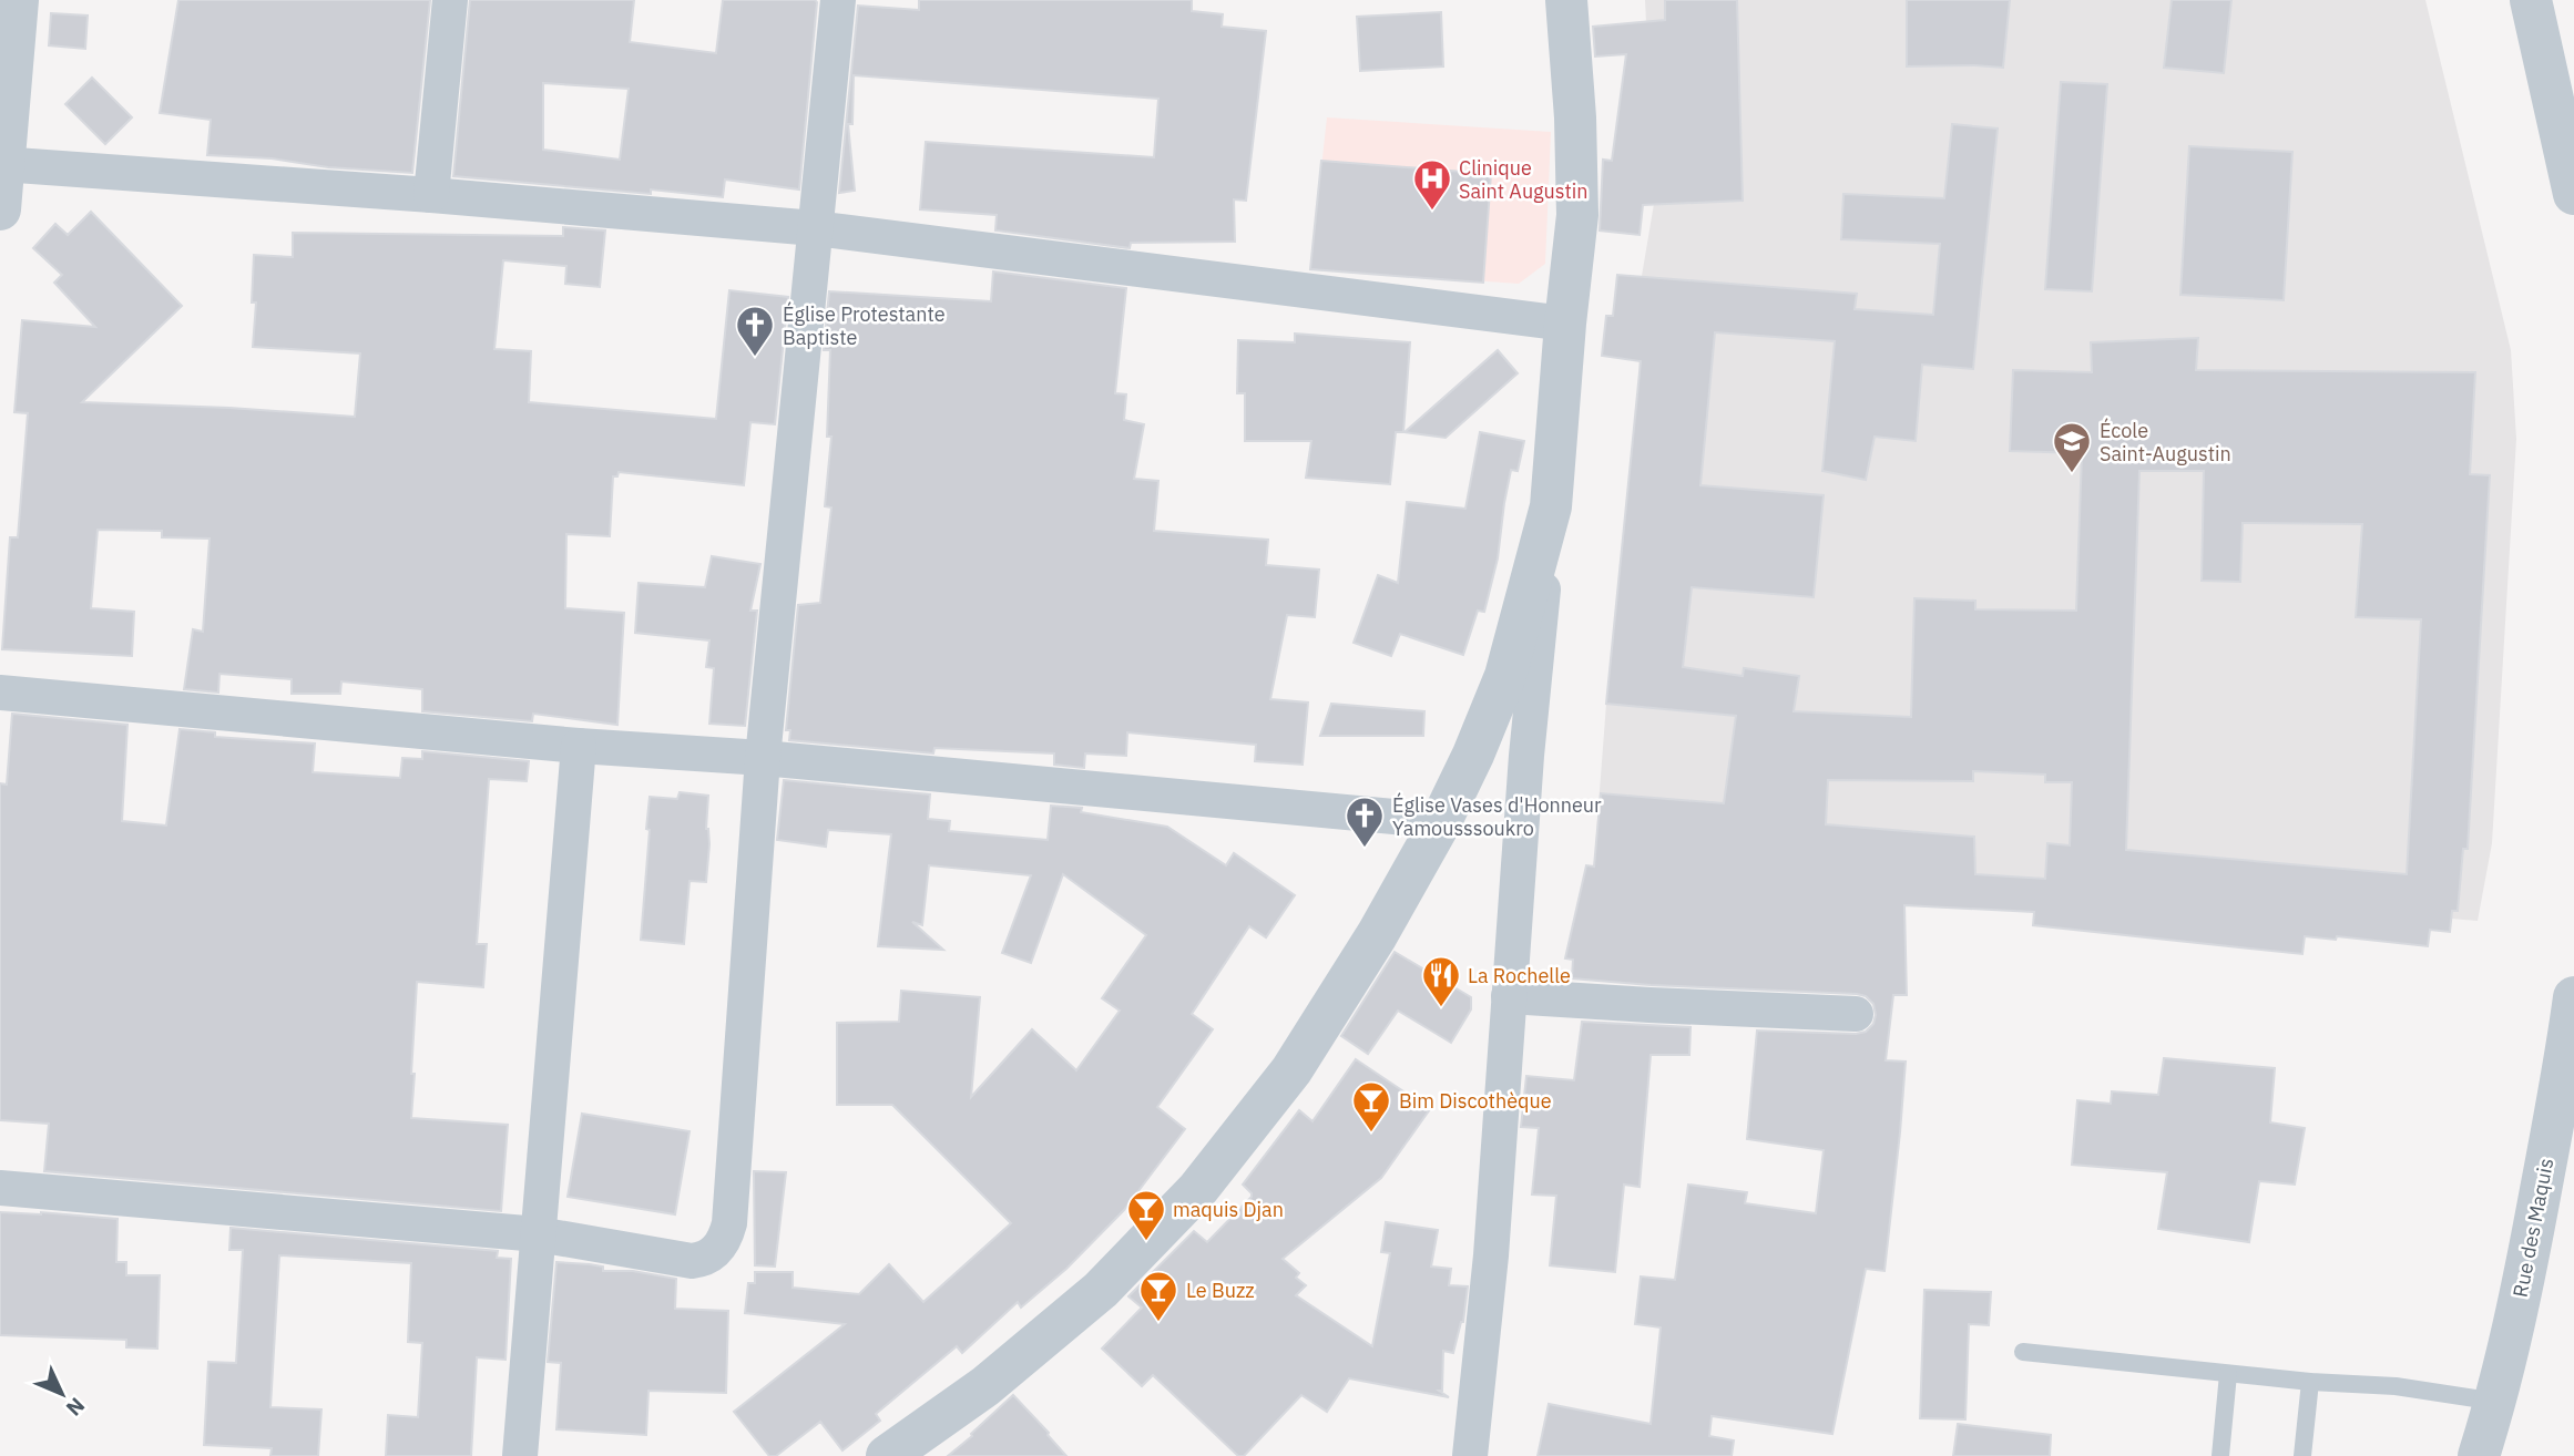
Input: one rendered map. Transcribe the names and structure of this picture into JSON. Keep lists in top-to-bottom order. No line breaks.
{"streets":{"street":["Rue des Maquis"]},"places":{"hospital":["Clinique Saint Augustin"],"church":["Église Protestante Baptiste","Église Vases d'Honneur Yamousssoukro"],"school or university":["École Saint-Augustin"],"restaurant":["La Rochelle"],"bar":["Bim Discothèque","maquis Djan","Le Buzz"]},"north":"bottom right"}
